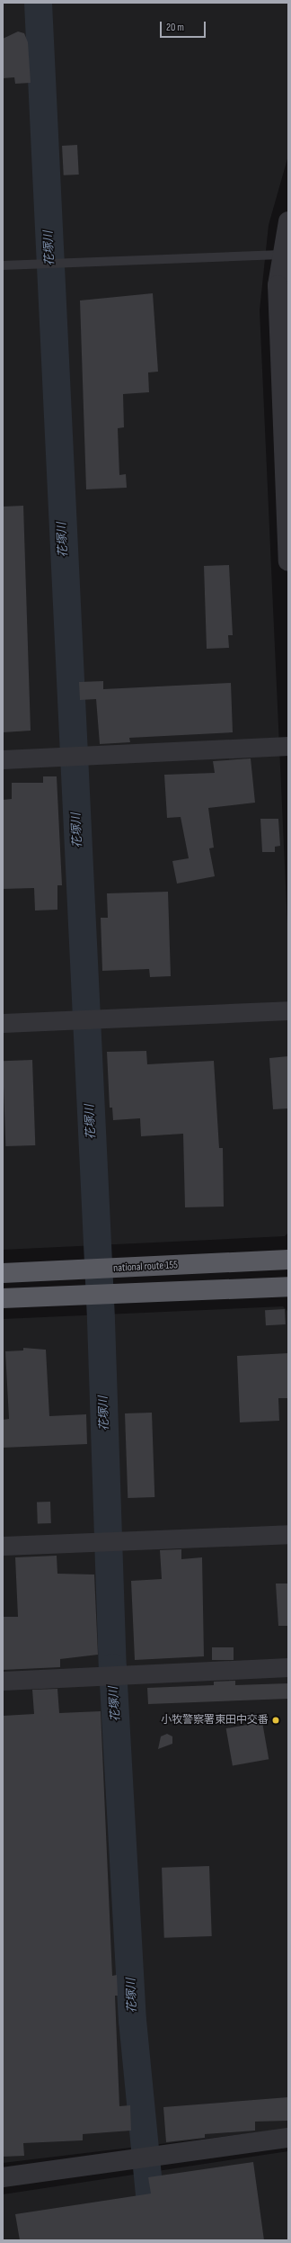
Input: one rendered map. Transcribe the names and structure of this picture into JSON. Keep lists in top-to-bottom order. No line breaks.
{"streets":{"highway":["national route 155"]},"water":["花塚川"],"places":["小牧警察署東田中交番"],"scale_bar":"20 m"}
